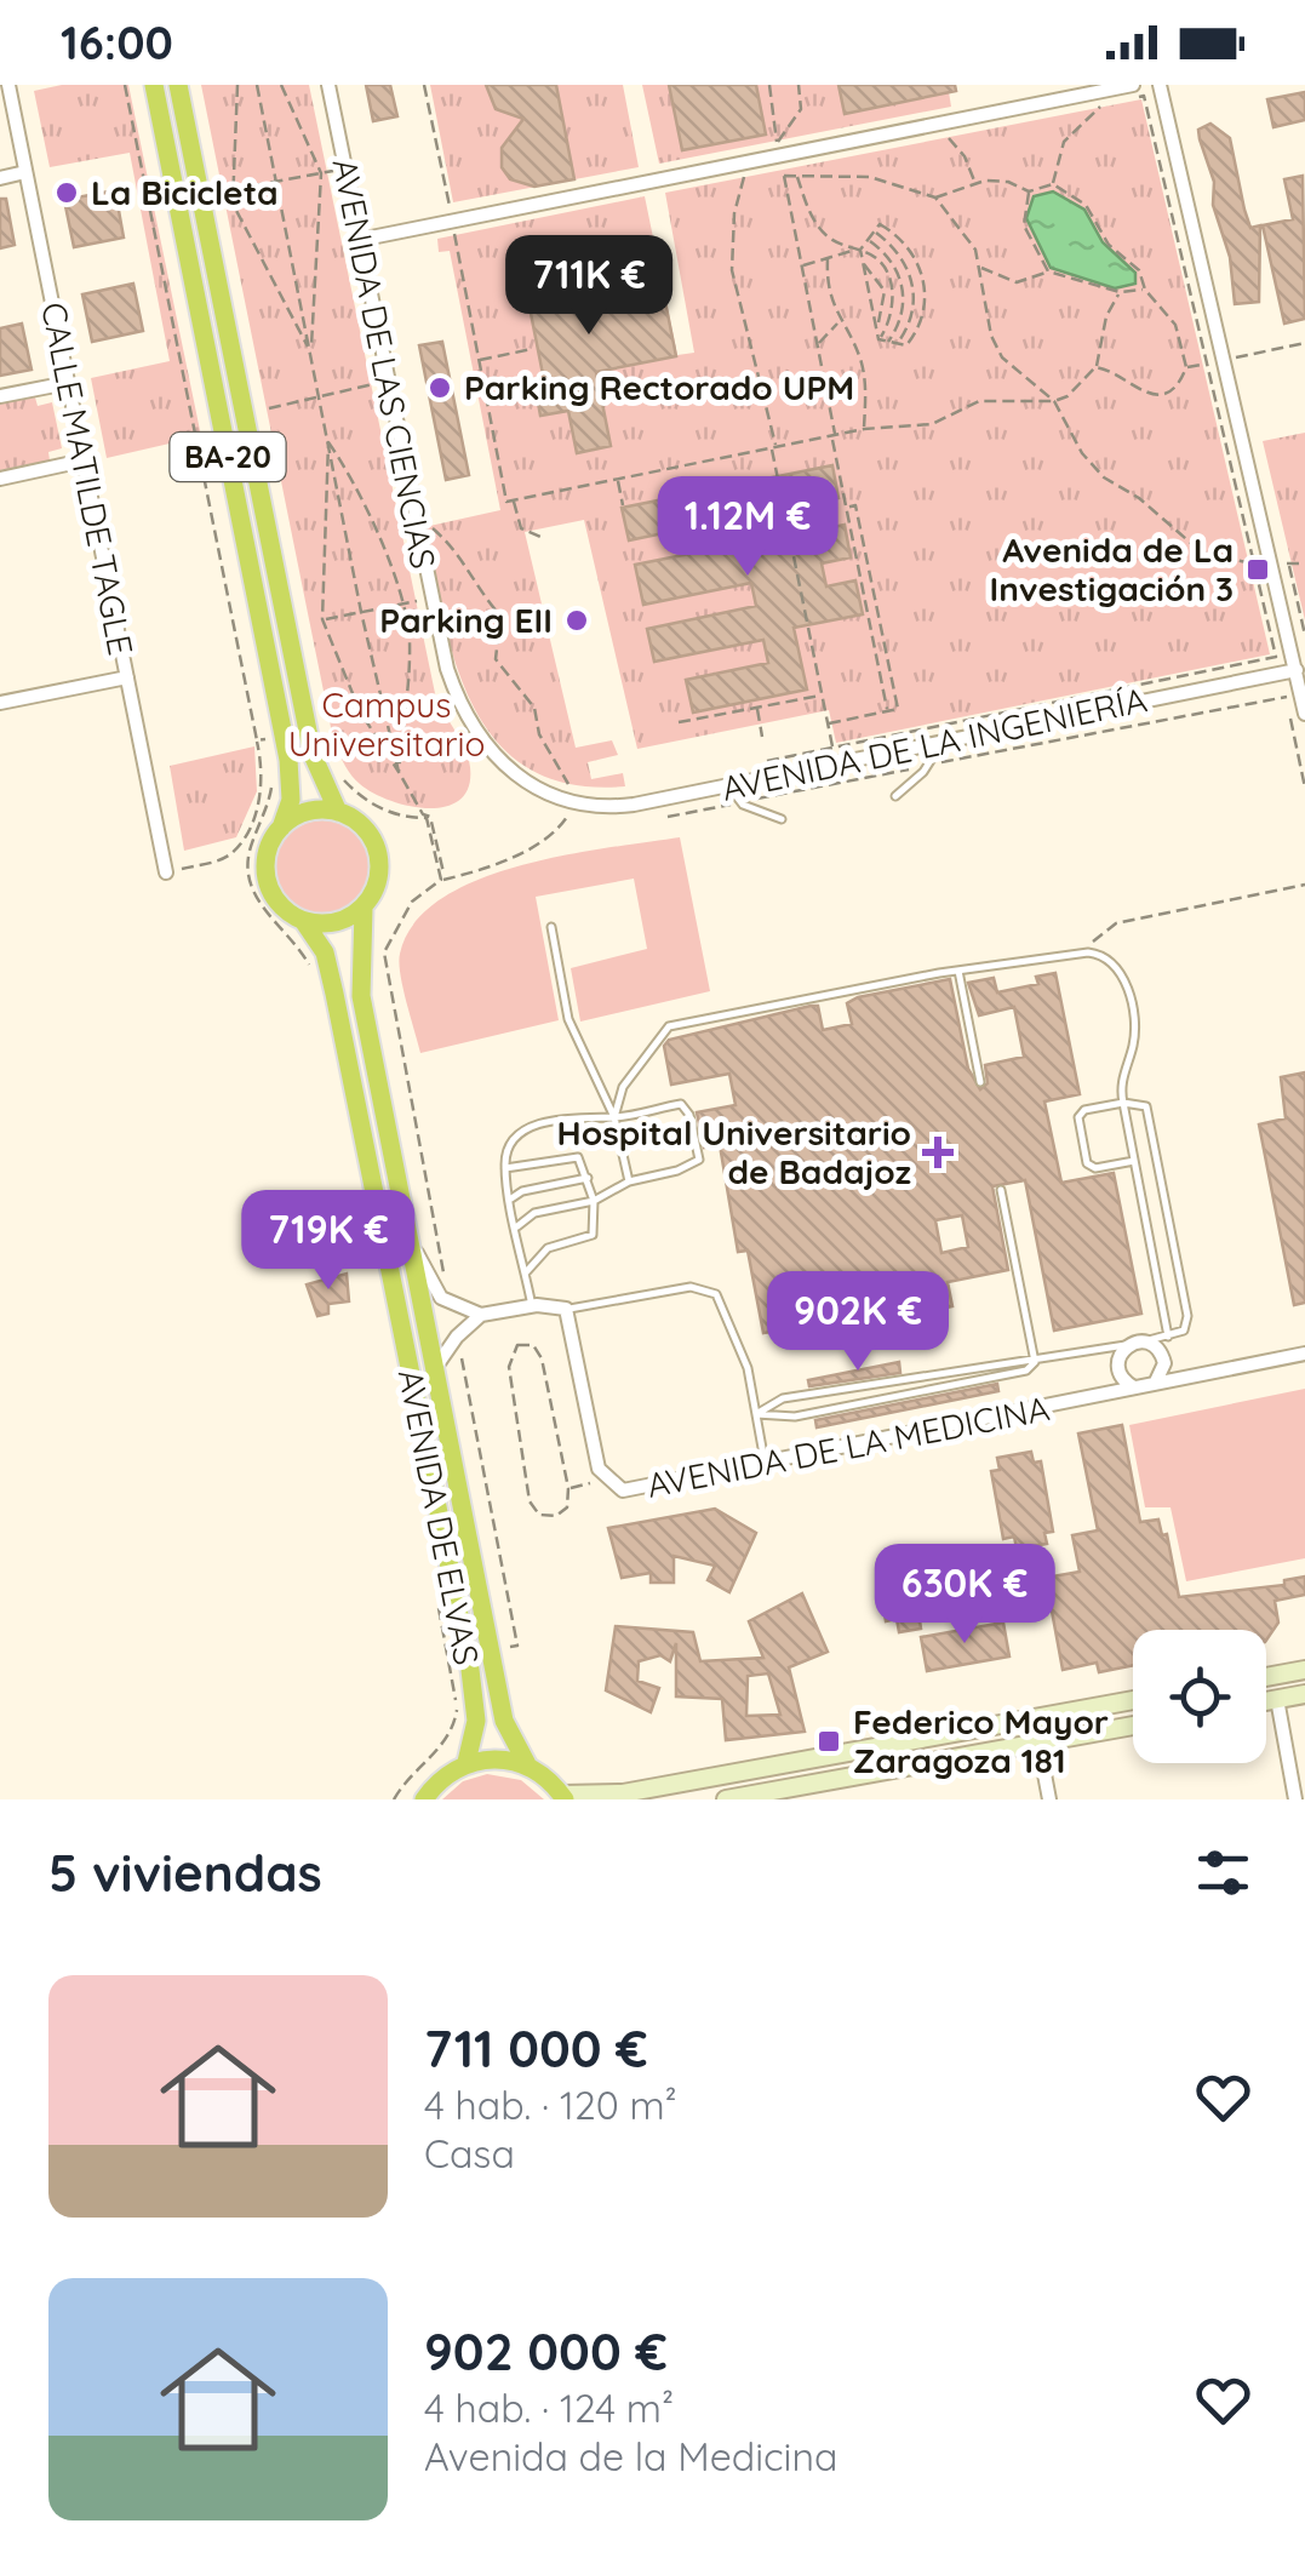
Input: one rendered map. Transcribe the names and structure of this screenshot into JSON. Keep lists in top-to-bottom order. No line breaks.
{"streets":{"highway":["BA-20","AVENIDA DE ELVAS"],"street":["AVENIDA DE LAS CIENCIAS","CALLE MATILDE TAGLE","AVENIDA DE LA INGENIERÍA","AVENIDA DE LA MEDICINA"]},"crossings":[["AVENIDA DE LAS CIENCIAS","AVENIDA DE LA INGENIERÍA"],["BA-20","AVENIDA DE ELVAS"]],"parks":["Campus Universitario"],"places":{"other":["La Bicicleta","Parking Rectorado UPM","Parking EII"],"transit":["Avenida de La Investigación 3","Federico Mayor Zaragoza 181"],"health":["Hospital Universitario de Badajoz"]},"page":{"status":"16:00","price":["711K €","1.12M €","719K €","902K €","630K €"],"heading":"5 viviendas","list":[{"name":"711 000 €","note":"4 hab. · 120 m² · Casa"},{"name":"902 000 €","note":"4 hab. · 124 m² · Avenida de la Medicina"}]}}
